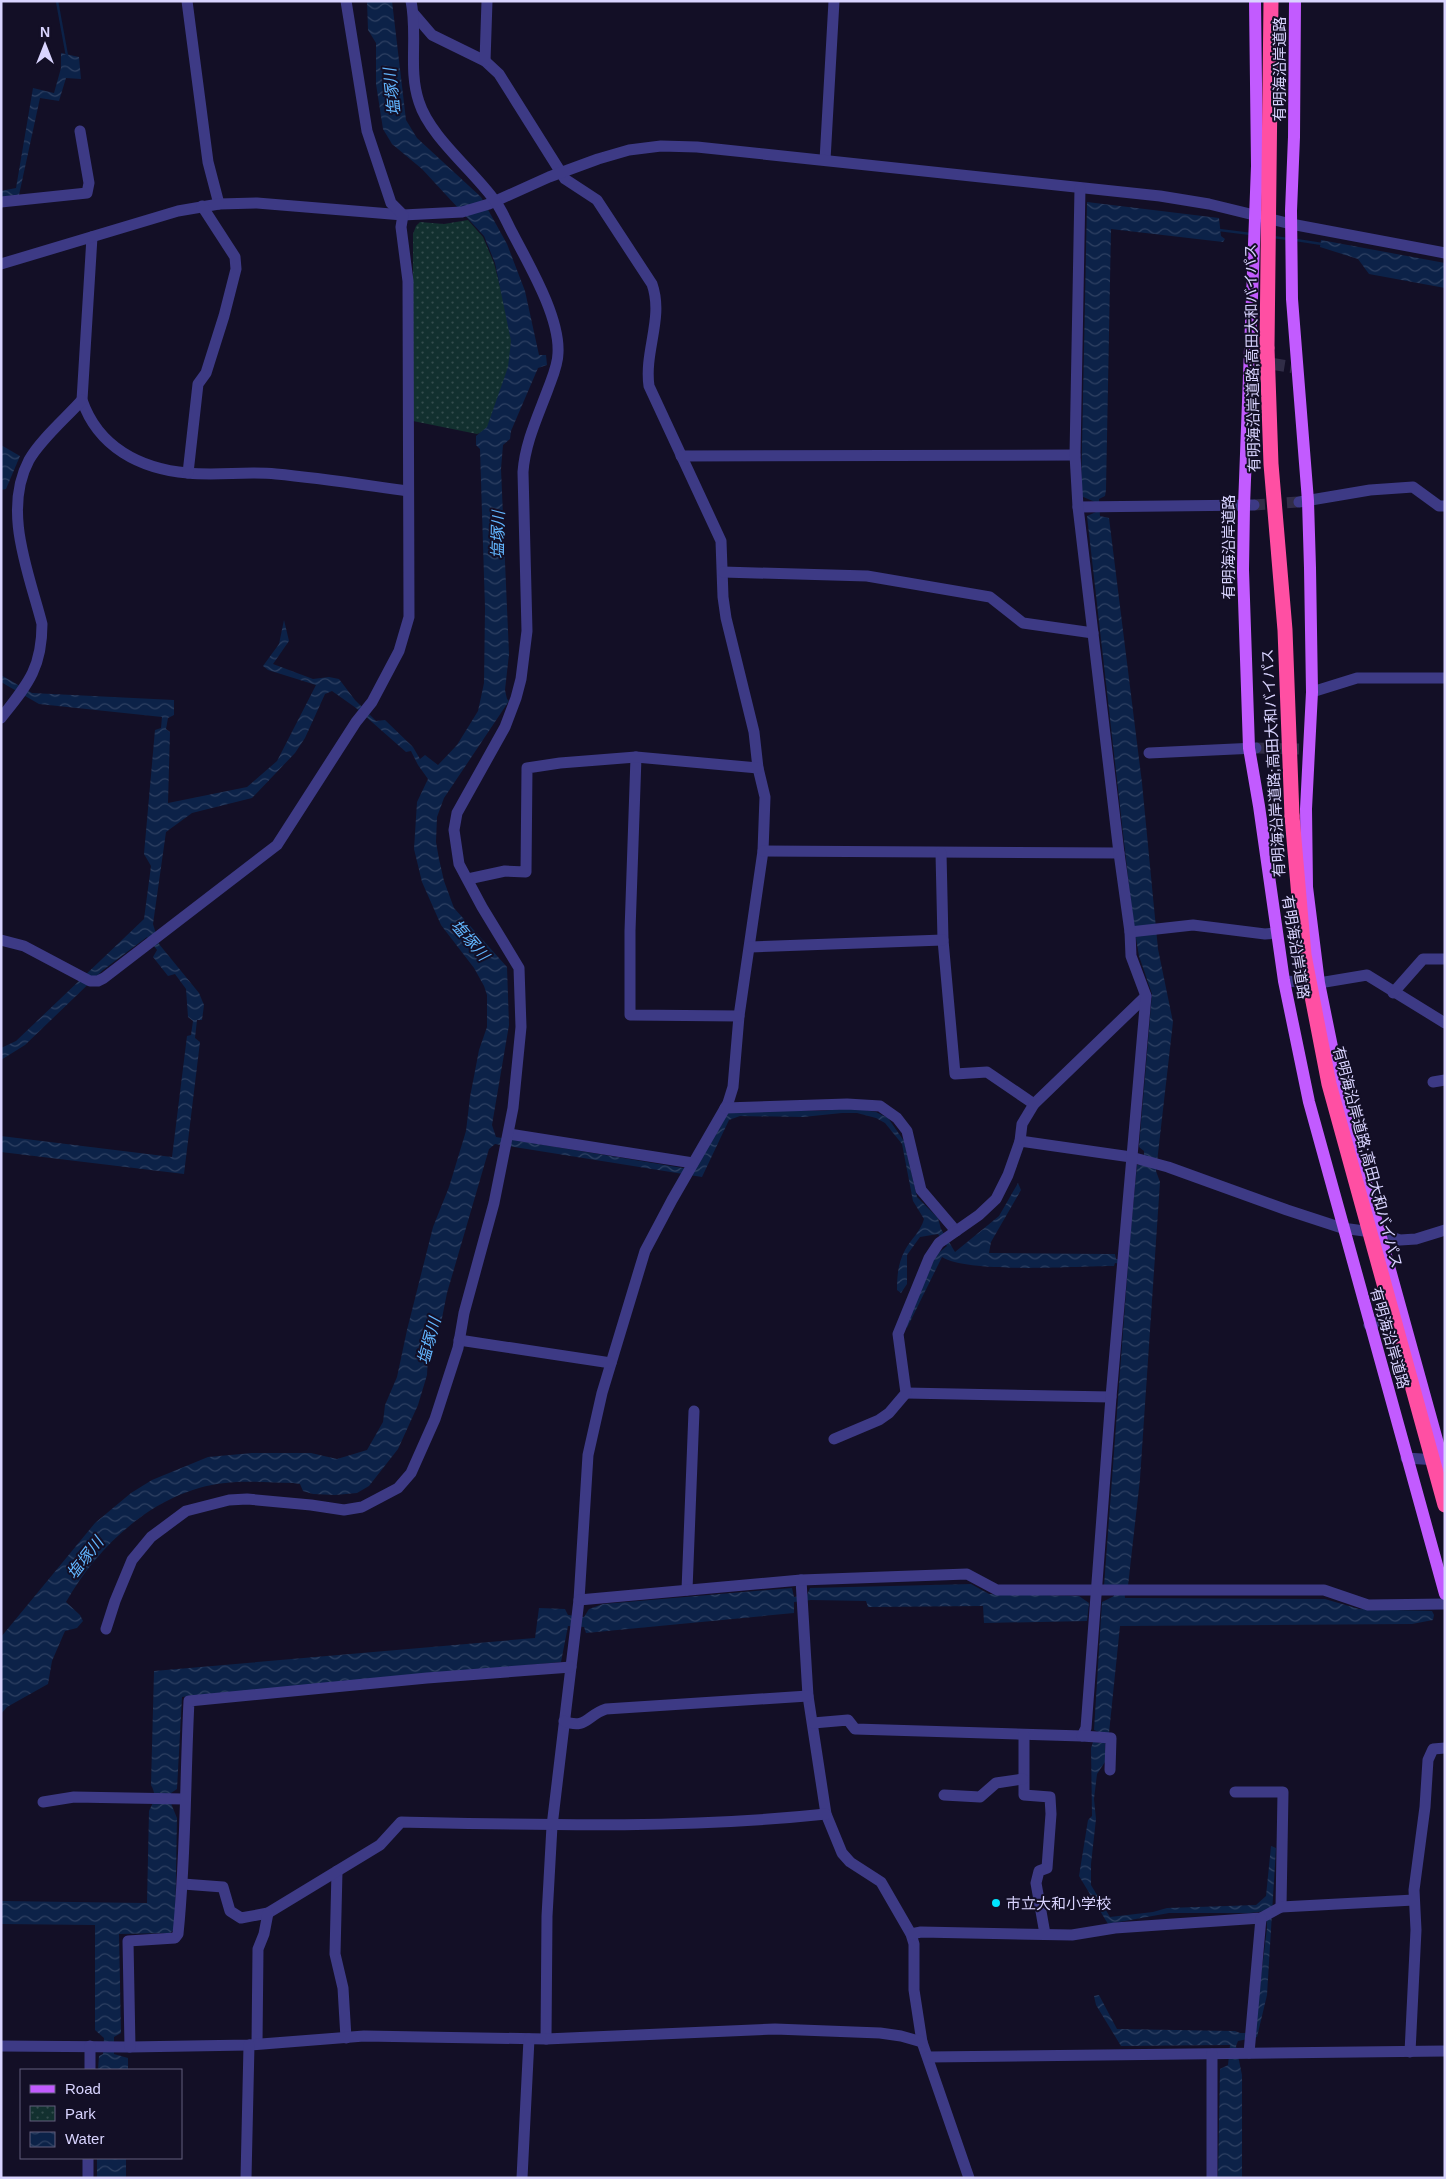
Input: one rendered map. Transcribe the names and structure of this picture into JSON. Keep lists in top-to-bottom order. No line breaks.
{"streets":{"highway":["有明海沿岸道路;高田大和バイパス"],"main road":["有明海沿岸道路"]},"water":["塩塚川"],"places":["市立大和小学校"],"legend":["Road","Park","Water"],"north":"top"}
